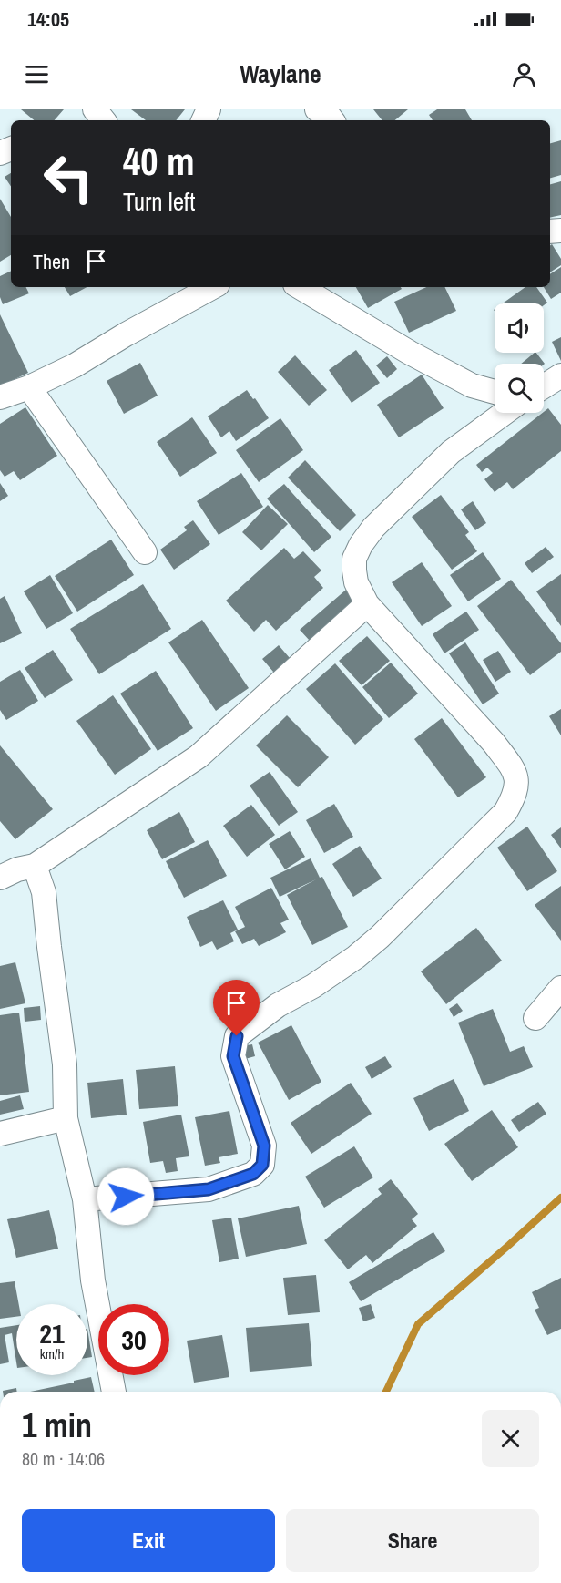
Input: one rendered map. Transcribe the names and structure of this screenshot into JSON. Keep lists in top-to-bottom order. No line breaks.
{"page":{"status":"14:05","header":"Waylane","turn":["40 m","Turn left"],"then":"Then","speed":"21 km/h","limit":"30","heading":["1 min","80 m · 14:06"],"buttons":["Exit","Share"]}}
